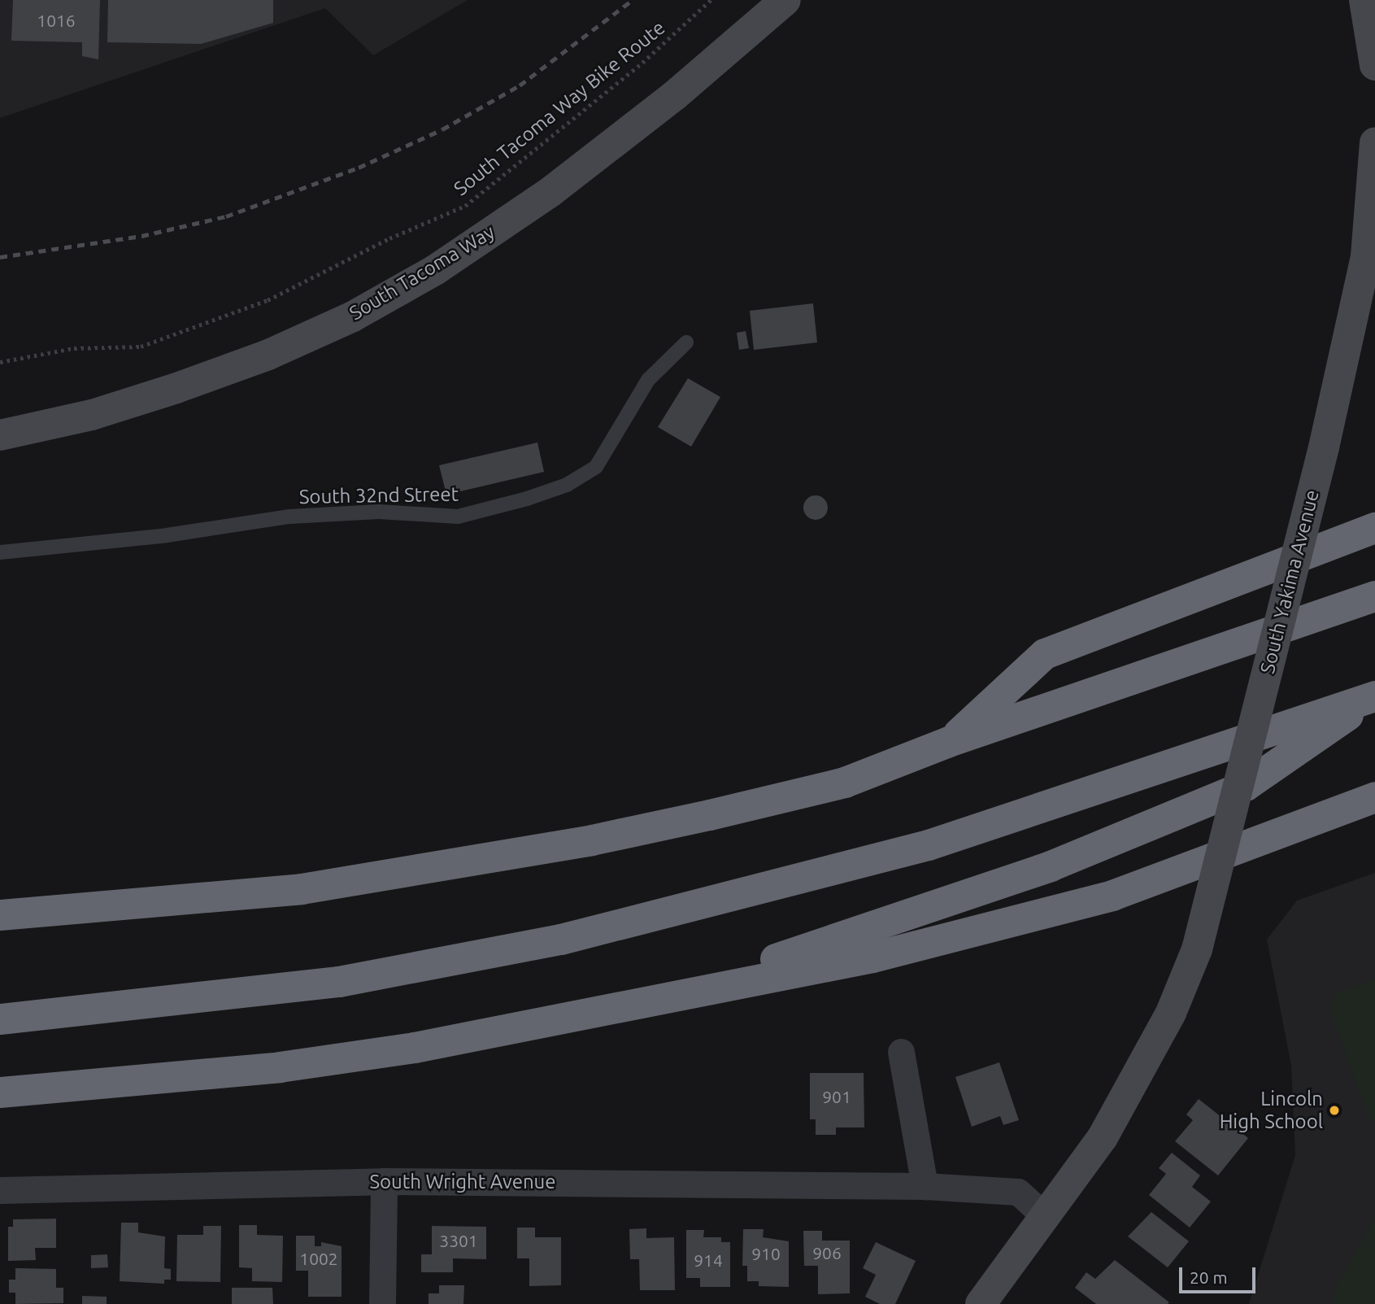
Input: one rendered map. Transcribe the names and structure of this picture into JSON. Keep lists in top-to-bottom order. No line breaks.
{"streets":{"main road":["South Tacoma Way","South Yakima Avenue"],"street":["South Wright Avenue"],"lane":["South 32nd Street"],"path":["South Tacoma Way Bike Route"]},"crossings":[["South Yakima Avenue","South Wright Avenue"]],"places":["Lincoln High School"],"house_numbers":["1016","901","3301","906","910","1002","914"],"scale_bar":"20 m"}
